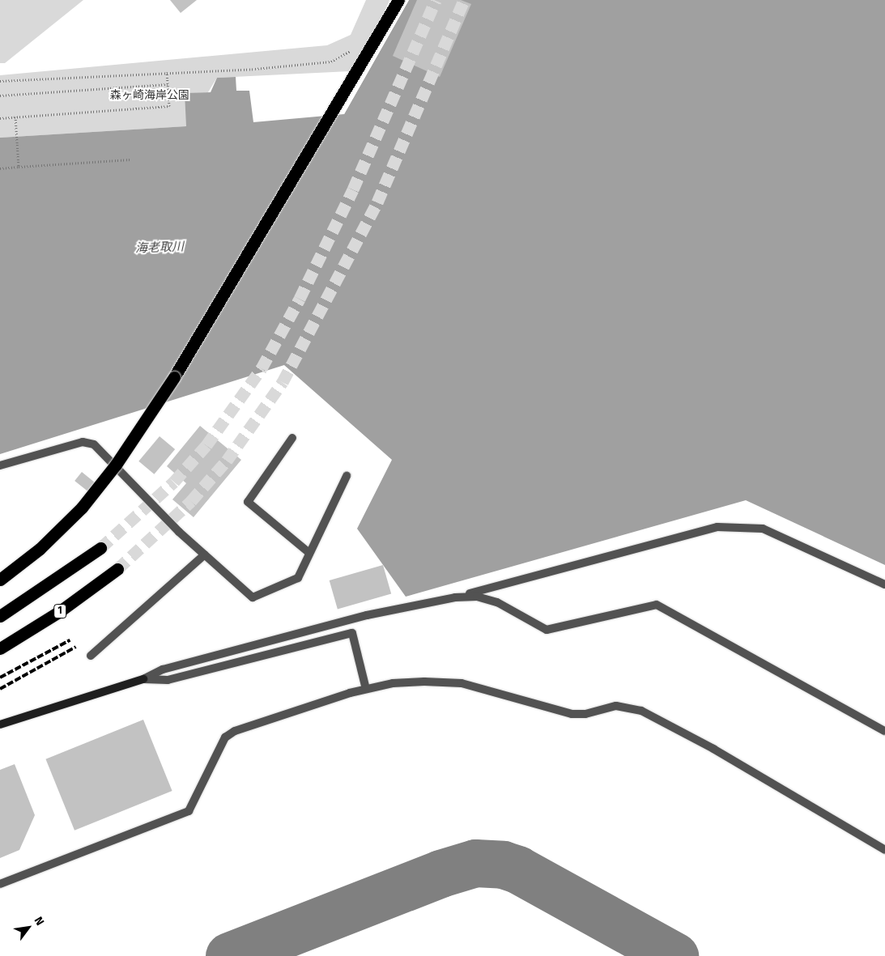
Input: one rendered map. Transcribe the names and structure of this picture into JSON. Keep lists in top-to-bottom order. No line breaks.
{"streets":{"highway":["1"]},"water":["海老取川"],"parks":["森ヶ崎海岸公園"],"north":"top right"}
